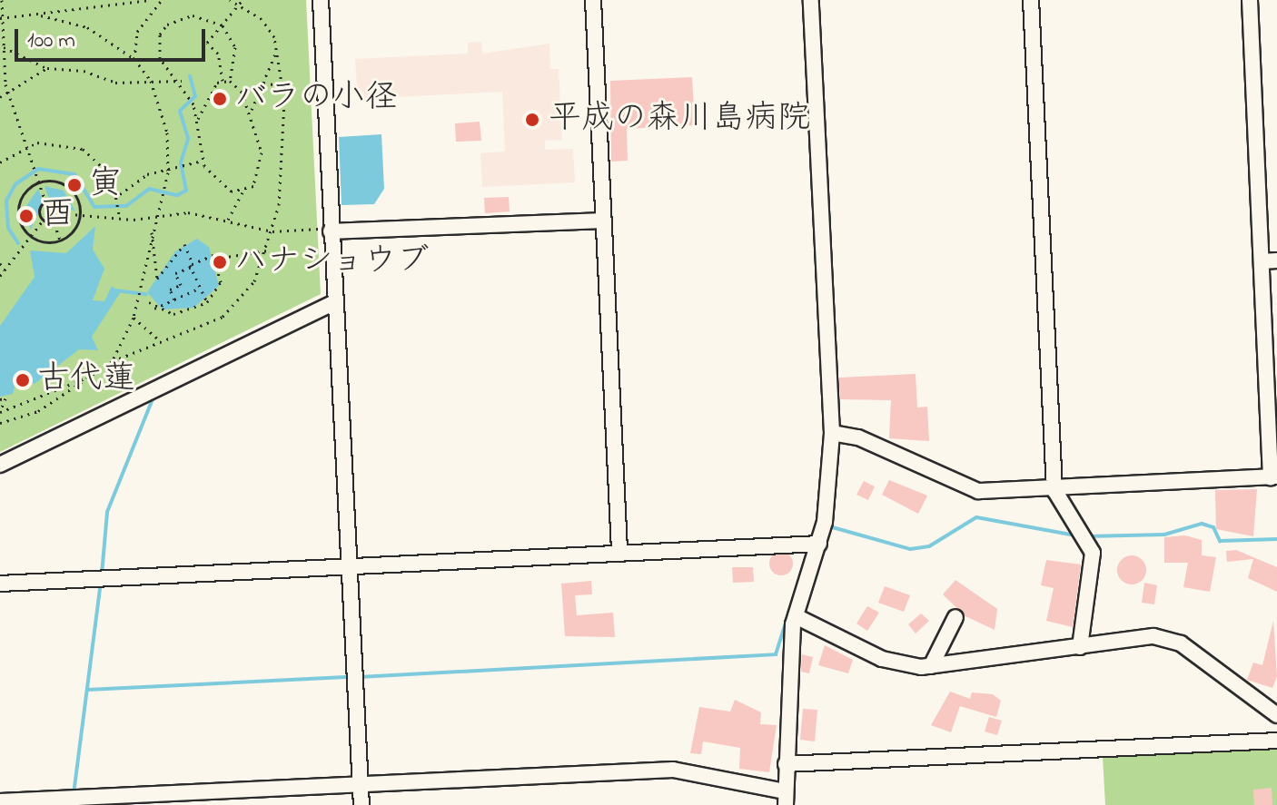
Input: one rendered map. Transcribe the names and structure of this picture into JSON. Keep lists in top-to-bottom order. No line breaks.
{"places":["バラの小径","平成の森川島病院","寅","酉","ハナショウブ","古代蓮"],"scale_bar":"100 m"}
